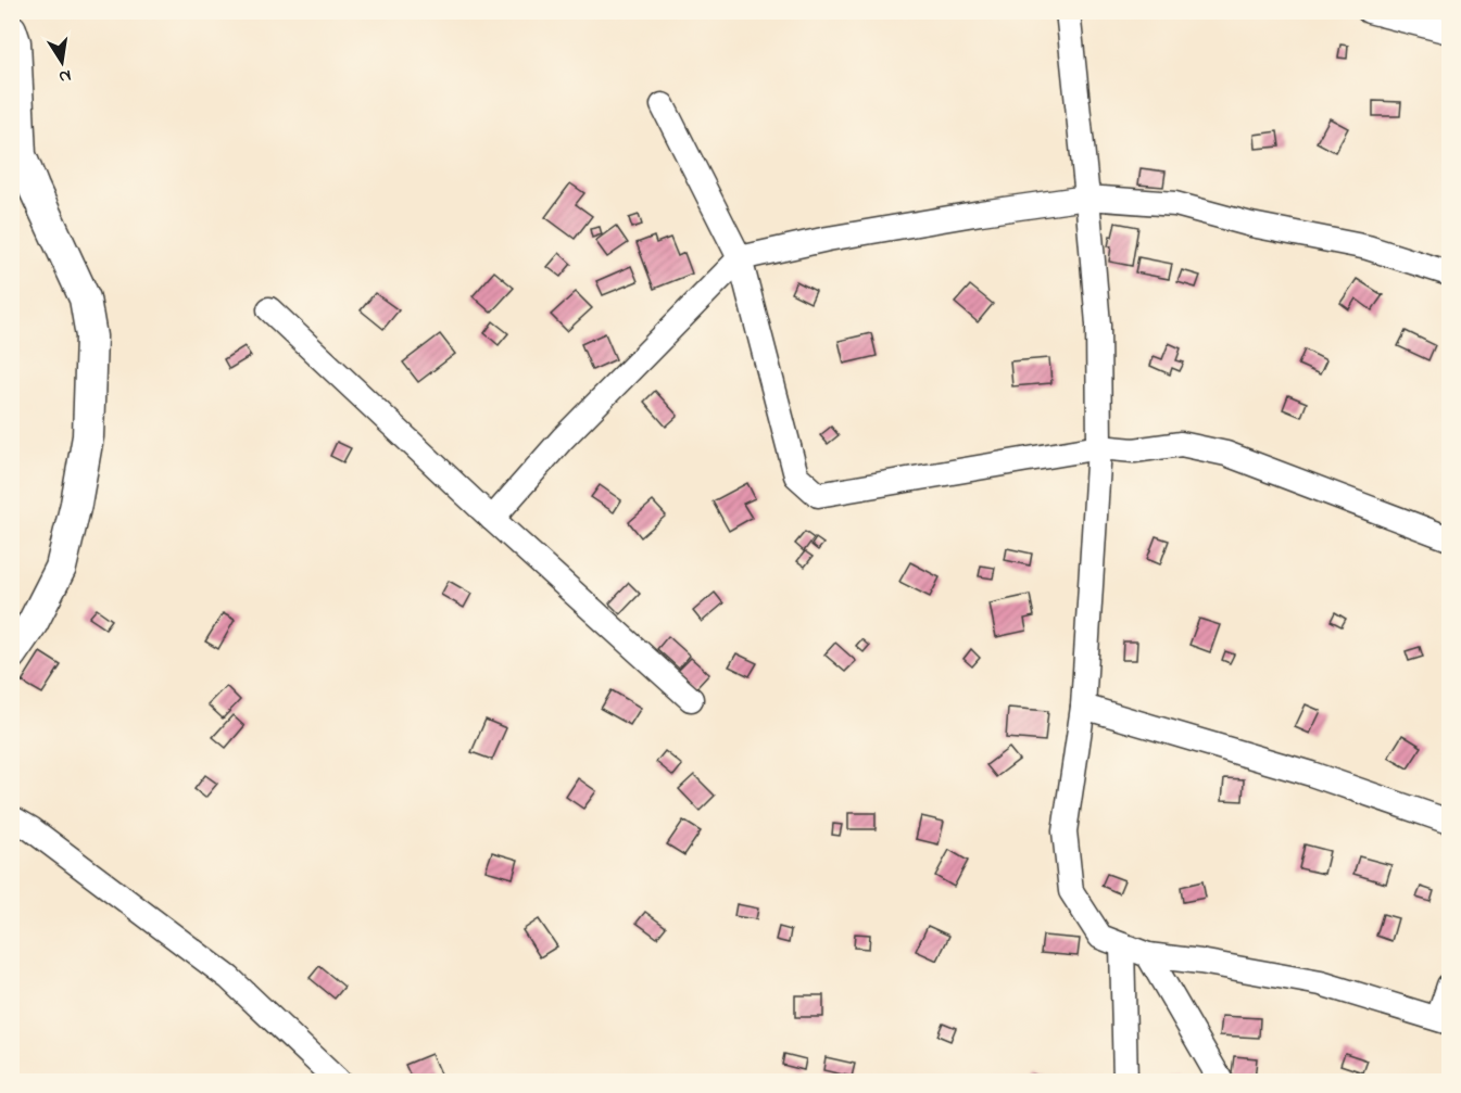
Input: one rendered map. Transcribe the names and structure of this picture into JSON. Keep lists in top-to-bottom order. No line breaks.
{"north":"bottom"}
